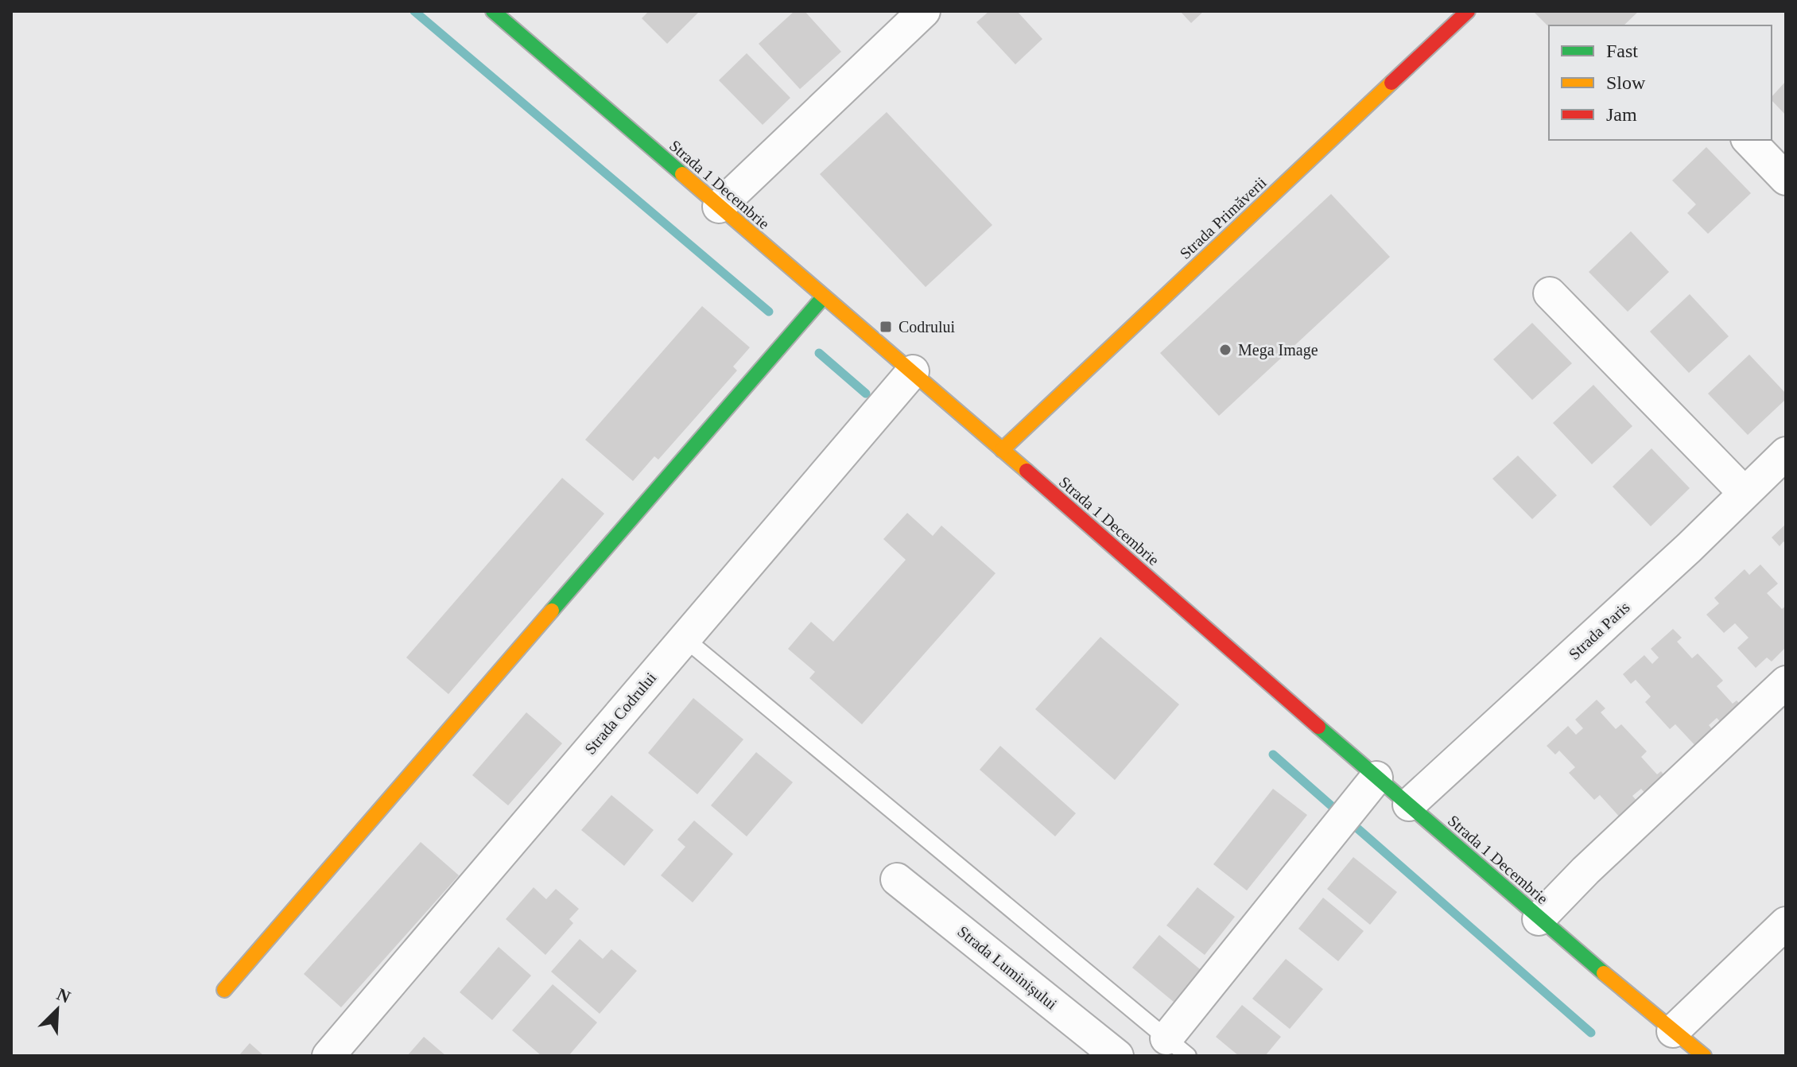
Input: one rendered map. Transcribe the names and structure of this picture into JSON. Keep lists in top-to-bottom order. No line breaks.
{"streets":{"main road":["Strada 1 Decembrie","Strada Primăverii"],"street":["Strada Paris","Strada Codrului","Strada Luminișului"]},"crossings":[["Strada 1 Decembrie","Strada Primăverii"],["Strada 1 Decembrie","Strada Paris"],["Strada 1 Decembrie","Strada Codrului"]],"places":{"transit":["Codrului"],"other":["Mega Image"]},"legend":["Fast","Slow","Jam"],"north":"top right"}
